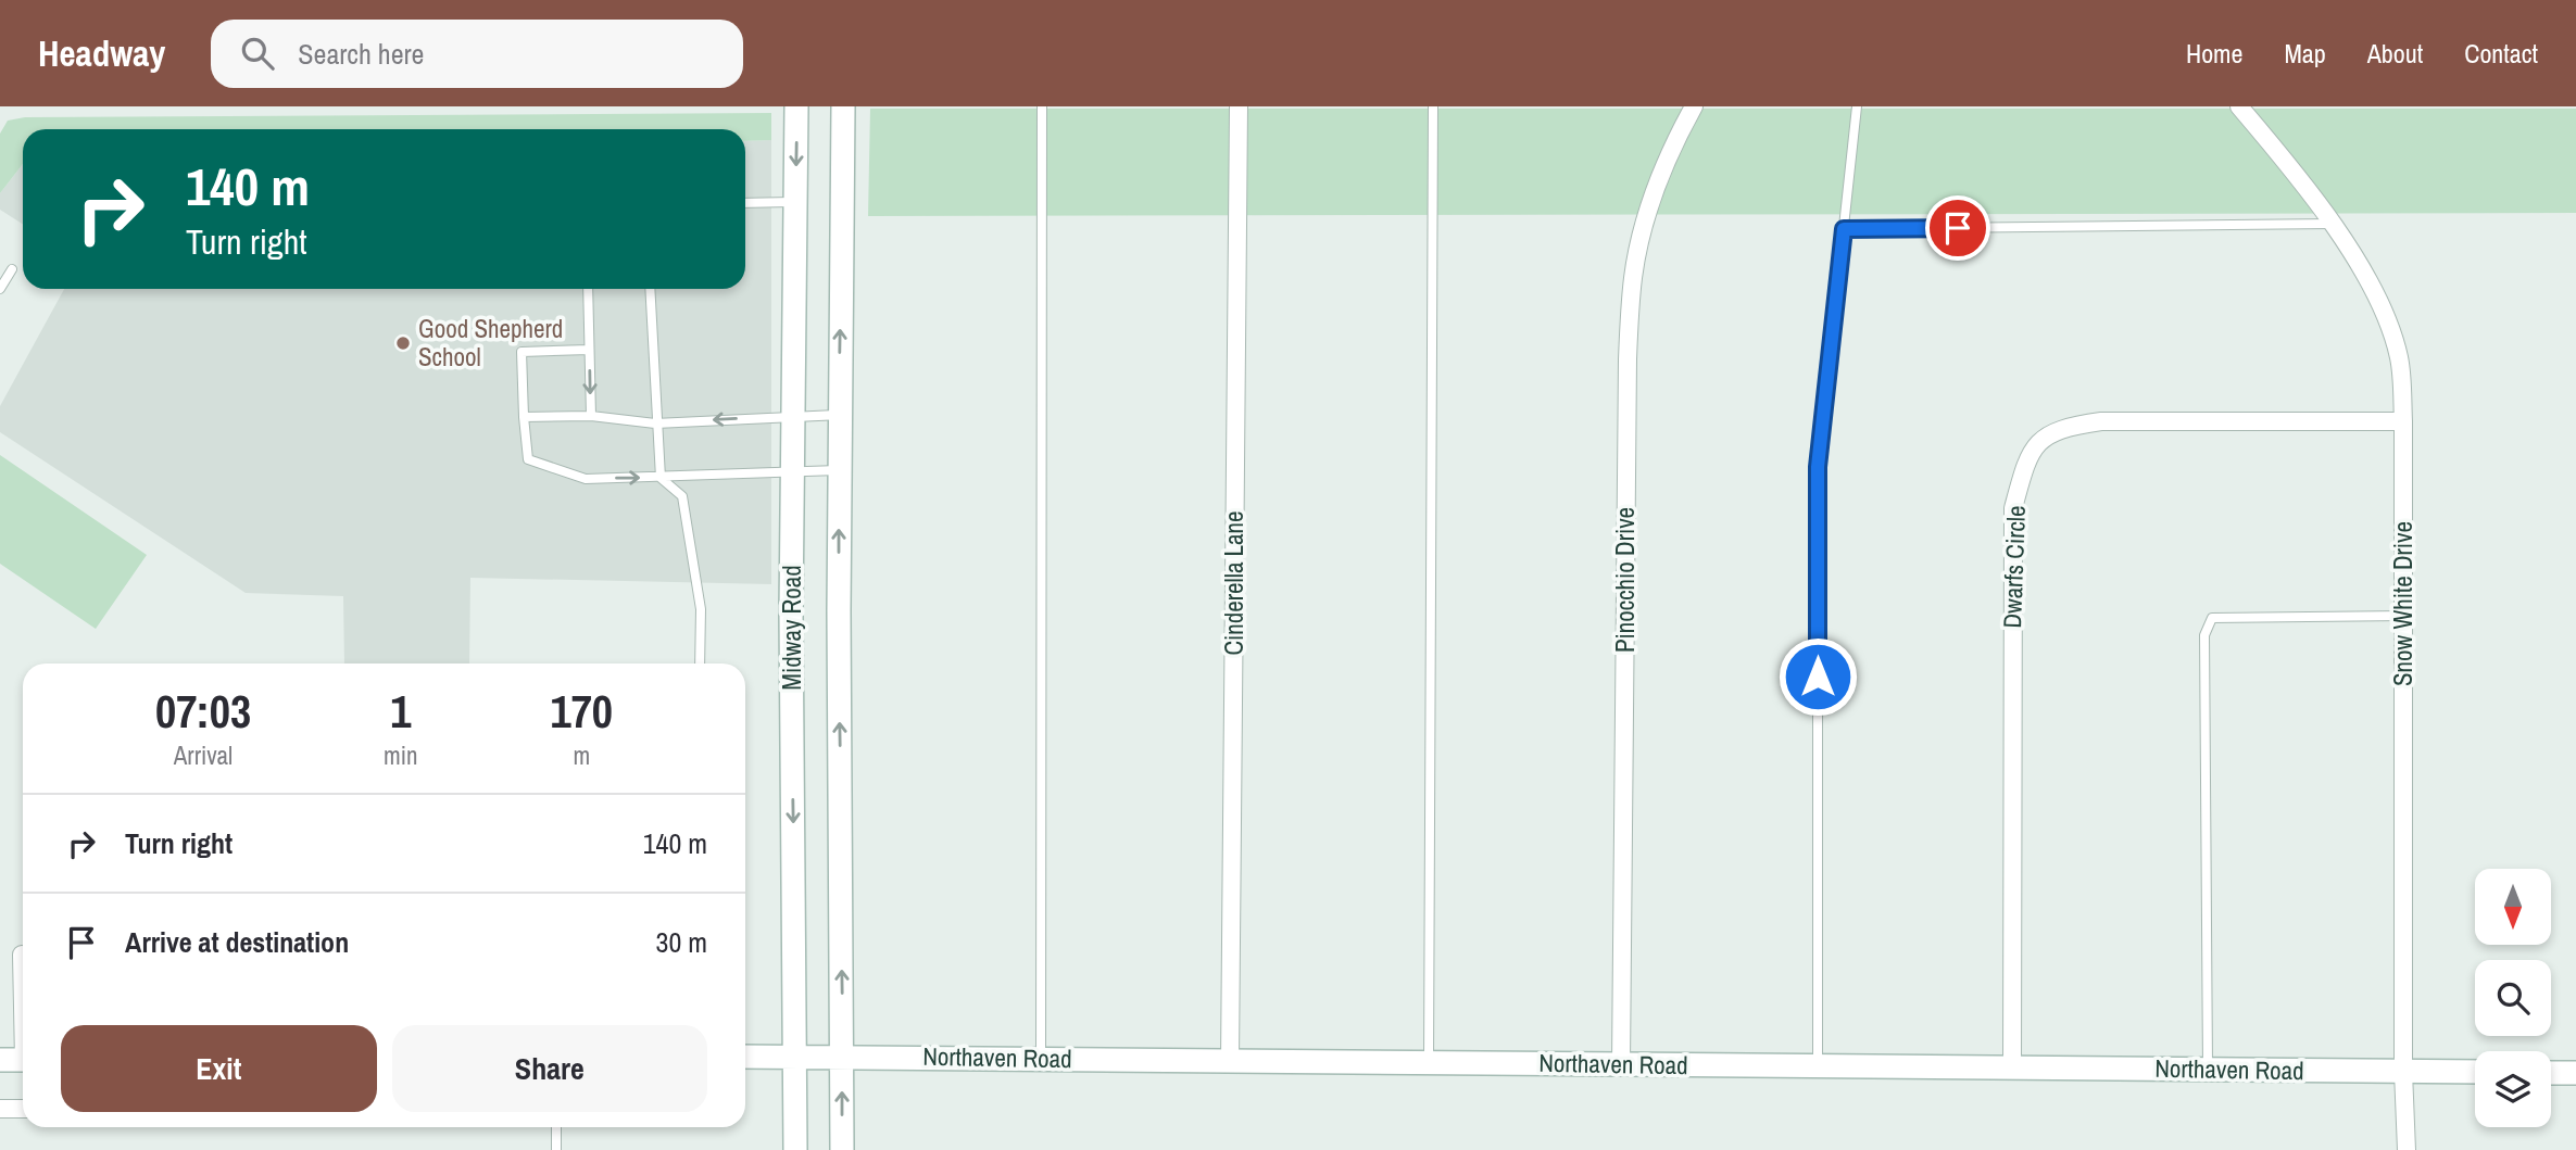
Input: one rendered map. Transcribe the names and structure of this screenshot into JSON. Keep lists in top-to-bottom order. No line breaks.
{"streets":{"main road":["Midway Road","Northaven Road"],"street":["Dwarfs Circle","Pinocchio Drive","Cinderella Lane","Snow White Drive"]},"crossings":[["Dwarfs Circle","Snow White Drive"],["Dwarfs Circle","Northaven Road"],["Pinocchio Drive","Northaven Road"],["Cinderella Lane","Northaven Road"],["Snow White Drive","Northaven Road"],["Midway Road","Northaven Road"]],"places":["Good Shepherd School"],"north":"bottom","page":{"header":"Headway","search":"Search here","nav":["Home","Map","About","Contact"],"turn":["140 m","Turn right"],"eta":["07:03","Arrival","1","min","170","m"],"list":[{"name":"Turn right","value":"140 m"},{"name":"Arrive at destination","value":"30 m"}],"buttons":["Exit","Share"]}}
